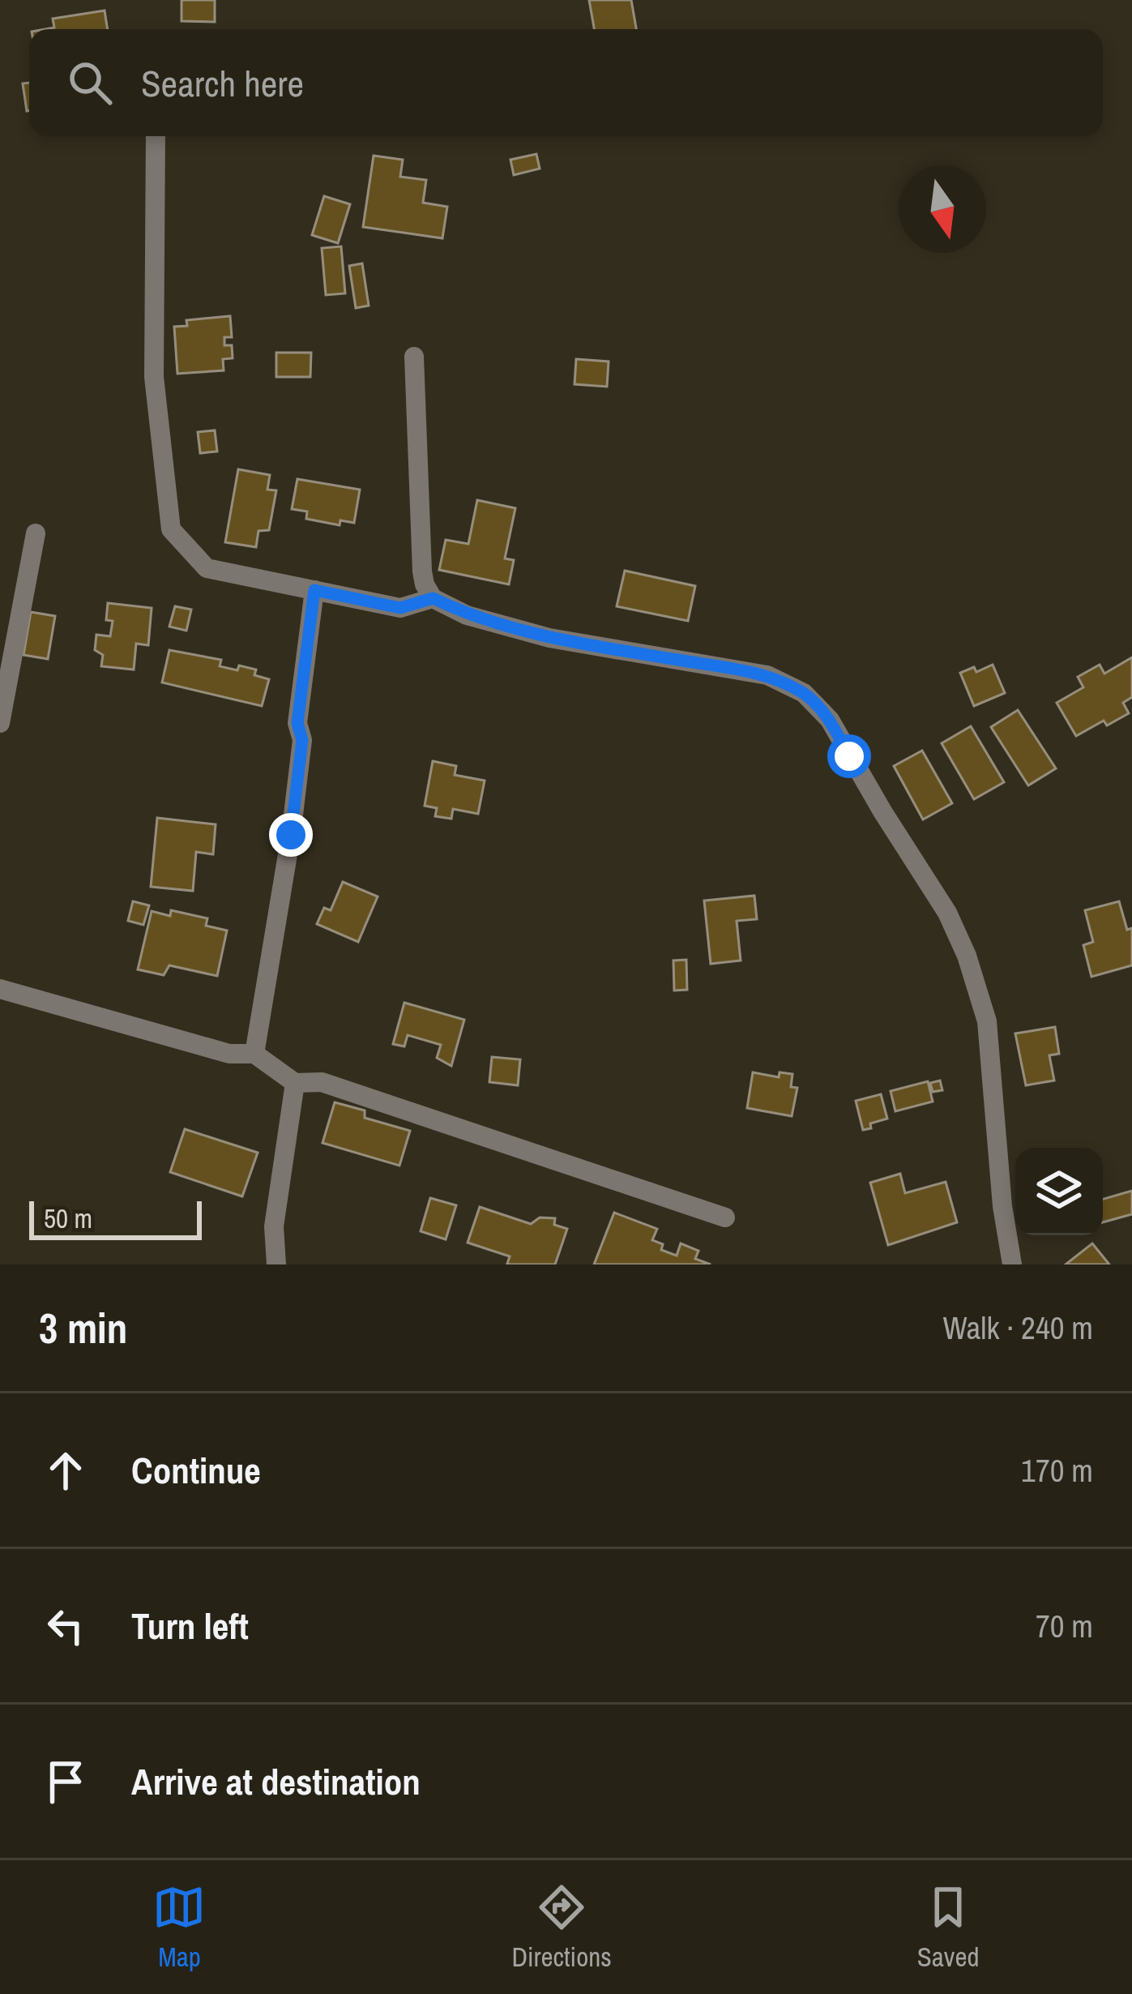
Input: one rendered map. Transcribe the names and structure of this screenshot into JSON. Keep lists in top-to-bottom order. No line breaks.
{"scale_bar":"50 m","north":"bottom","page":{"search":"Search here","scale":"50 m","heading":["3 min","Walk · 240 m"],"list":[["Continue","170 m"],["Turn left","70 m"],"Arrive at destination"],"nav":["Map","Directions","Saved"]}}
